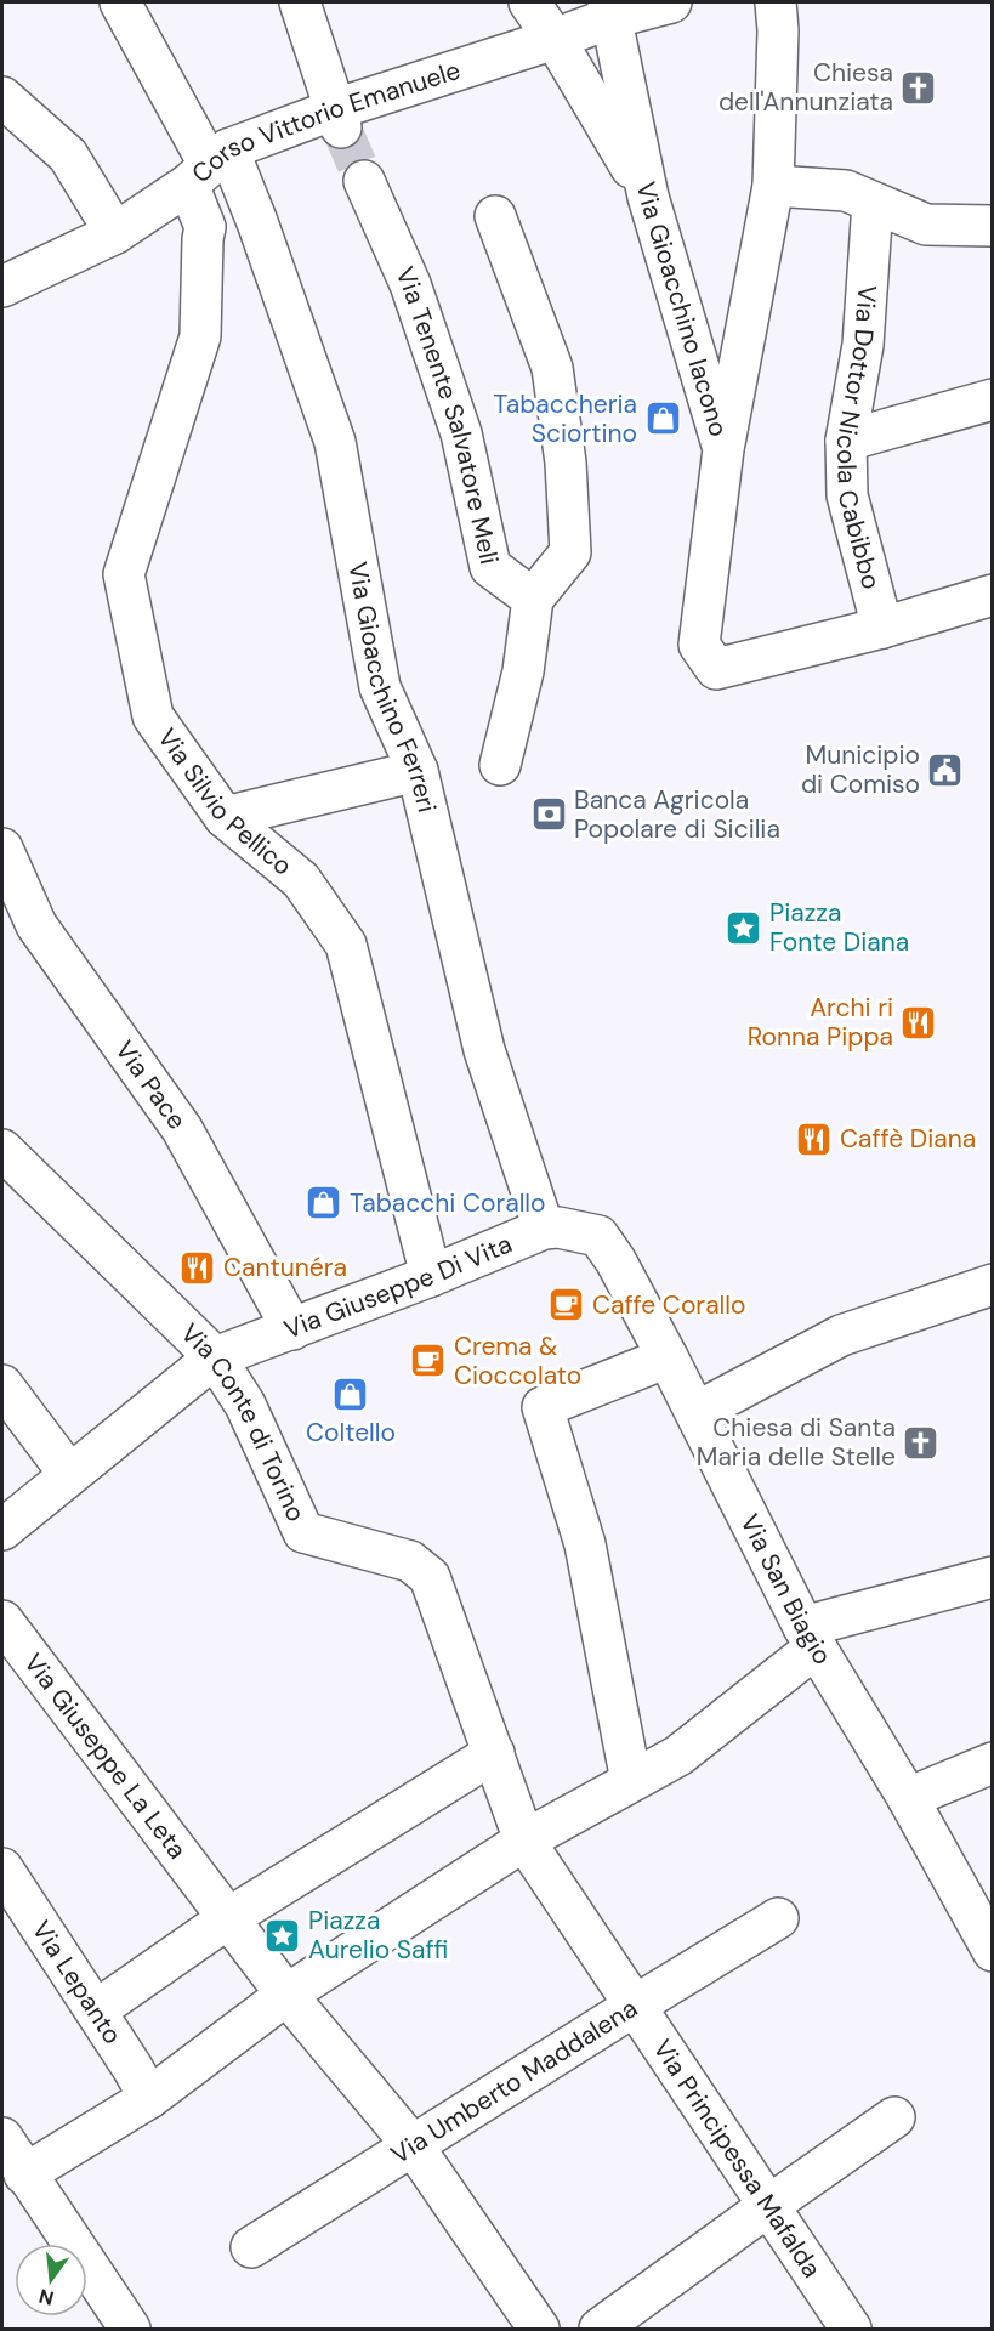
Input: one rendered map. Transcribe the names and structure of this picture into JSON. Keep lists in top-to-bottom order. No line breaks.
{"streets":{"street":["Corso Vittorio Emanuele","Via Gioacchino Iacono","Via Tenente Salvatore Meli","Via Dottor Nicola Cabibbo","Via Gioacchino Ferreri","Via Silvio Pellico","Via Pace","Via Giuseppe Di Vita","Via Conte di Torino","Via San Biagio","Via Giuseppe La Leta","Via Lepanto","Via Umberto Maddalena","Via Principessa Mafalda"]},"crossings":[["Corso Vittorio Emanuele","Via Gioacchino Iacono"],["Corso Vittorio Emanuele","Via Gioacchino Ferreri"],["Corso Vittorio Emanuele","Via Silvio Pellico"],["Via Gioacchino Iacono","Via Dottor Nicola Cabibbo"],["Via Gioacchino Ferreri","Via Silvio Pellico"],["Via Gioacchino Ferreri","Via Giuseppe Di Vita"],["Via Silvio Pellico","Via Giuseppe Di Vita"],["Via Pace","Via Giuseppe Di Vita"],["Via Giuseppe Di Vita","Via Conte di Torino"],["Via Giuseppe Di Vita","Via San Biagio"],["Via Conte di Torino","Via Principessa Mafalda"],["Via Giuseppe La Leta","Via Umberto Maddalena"],["Via Umberto Maddalena","Via Principessa Mafalda"]],"places":{"church":["Chiesa dell'Annunziata","Chiesa di Santa Maria delle Stelle"],"shop":["Tabaccheria Sciortino","Tabacchi Corallo","Coltello"],"public building":["Municipio di Comiso"],"bank":["Banca Agricola Popolare di Sicilia"],"place":["Piazza Fonte Diana","Piazza Aurelio Saffi"],"restaurant":["Archi ri Ronna Pippa","Caffè Diana","Cantunéra"],"cafe":["Caffe Corallo","Crema & Cioccolato"]},"north":"bottom"}
